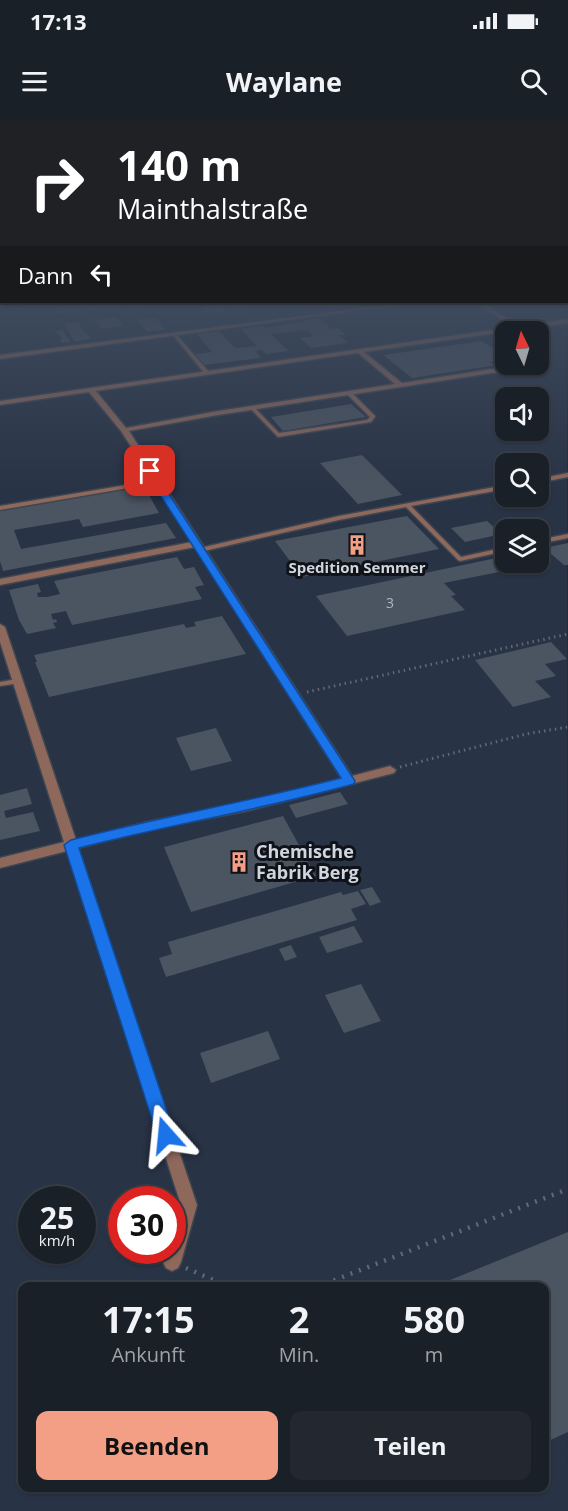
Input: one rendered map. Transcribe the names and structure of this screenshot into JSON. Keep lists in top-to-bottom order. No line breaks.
{"places":{"building":["Spedition Semmer","Chemische Fabrik Berg"]},"house_numbers":["3"],"north":"top","page":{"status":"17:13","header":"Waylane","turn":["140 m","Mainthalstraße"],"then":"Dann","speed":"25 km/h","limit":"30","eta":["17:15","Ankunft","2","Min.","580","m"],"buttons":["Beenden","Teilen"]}}
